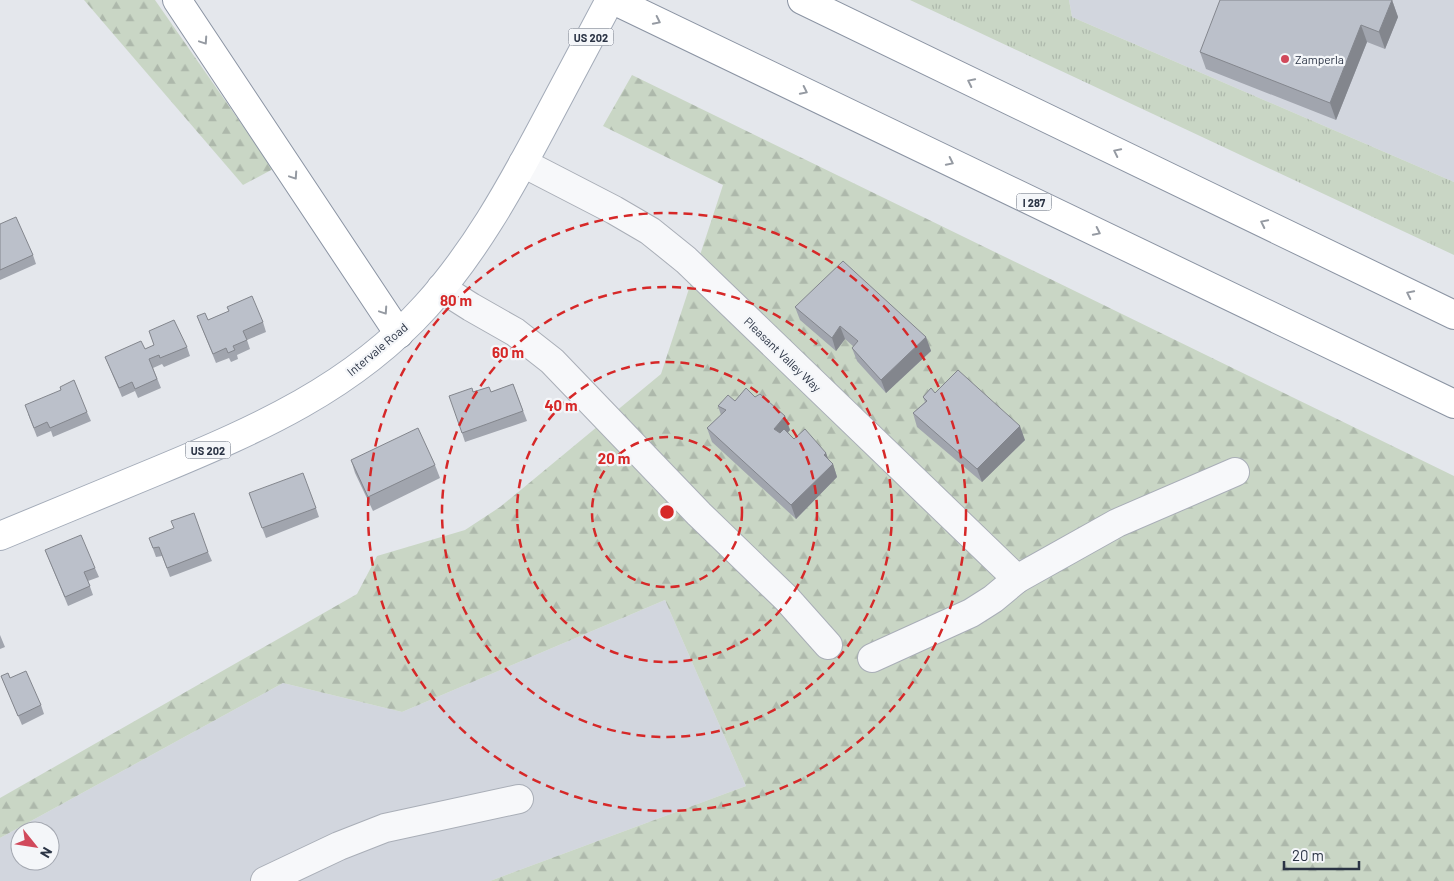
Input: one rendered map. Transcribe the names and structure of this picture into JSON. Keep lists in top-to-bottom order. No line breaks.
{"streets":{"main road":["US 202","I 287","Intervale Road"],"street":["Pleasant Valley Way"]},"crossings":[["I 287","Intervale Road"],["Intervale Road","Pleasant Valley Way"]],"places":["Zamperla"],"scale_bar":"20 m","north":"bottom right","rings":["80 m","60 m","40 m","20 m"]}
